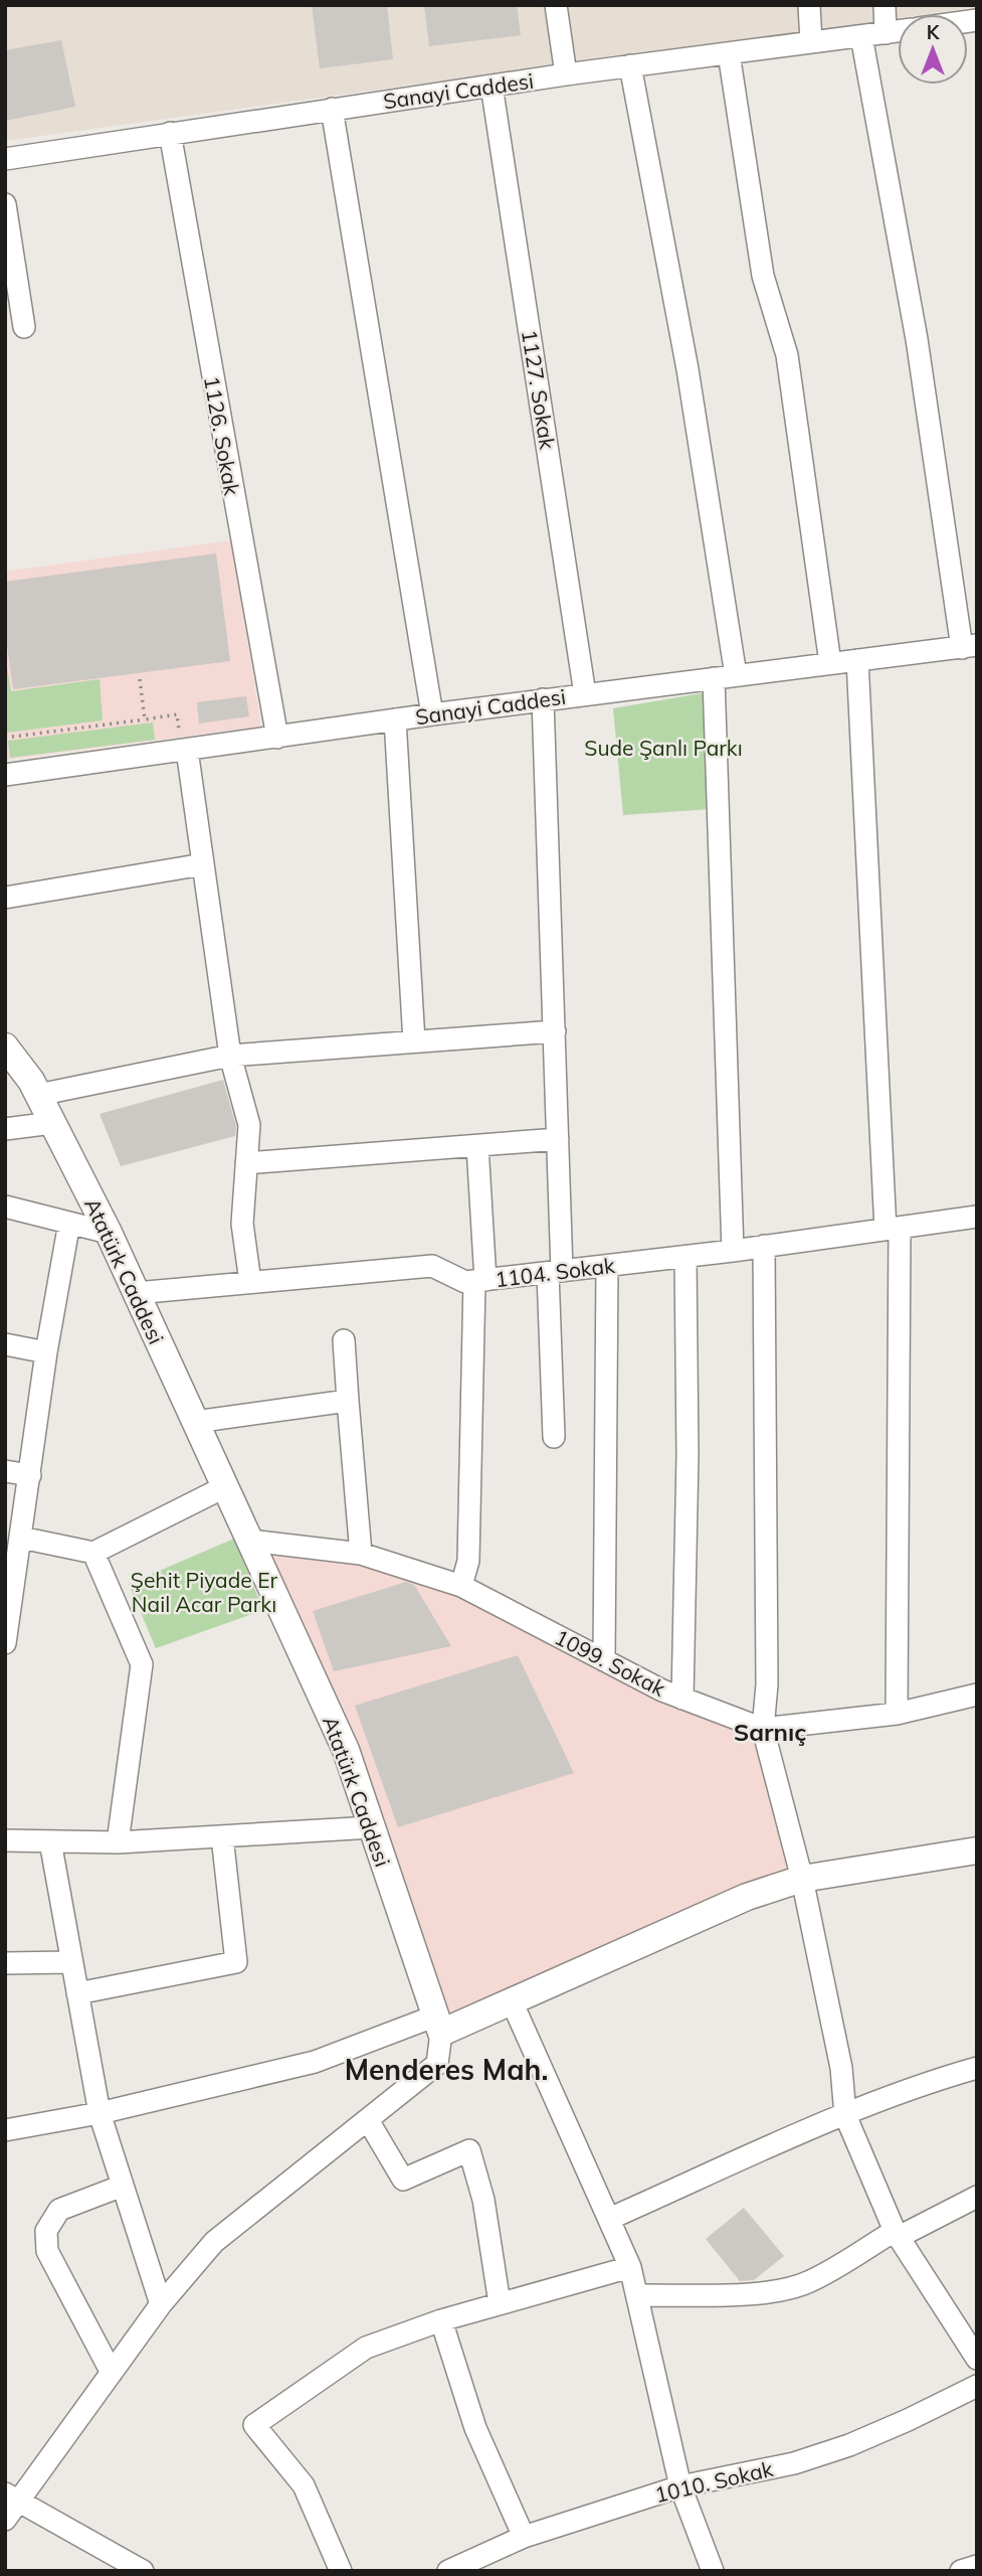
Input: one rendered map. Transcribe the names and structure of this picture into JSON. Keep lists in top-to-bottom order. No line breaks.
{"streets":{"main road":["Atatürk Caddesi"],"street":["Sanayi Caddesi","1127. Sokak","1126. Sokak","1104. Sokak","1099. Sokak","1010. Sokak"]},"crossings":[["Sanayi Caddesi","1127. Sokak"],["Sanayi Caddesi","1126. Sokak"],["Atatürk Caddesi","1104. Sokak"],["Atatürk Caddesi","1099. Sokak"]],"districts":["Sarnıç","Menderes Mah."],"parks":["Sude Şanlı Parkı","Şehit Piyade Er Nail Acar Parkı"],"north":"top"}
